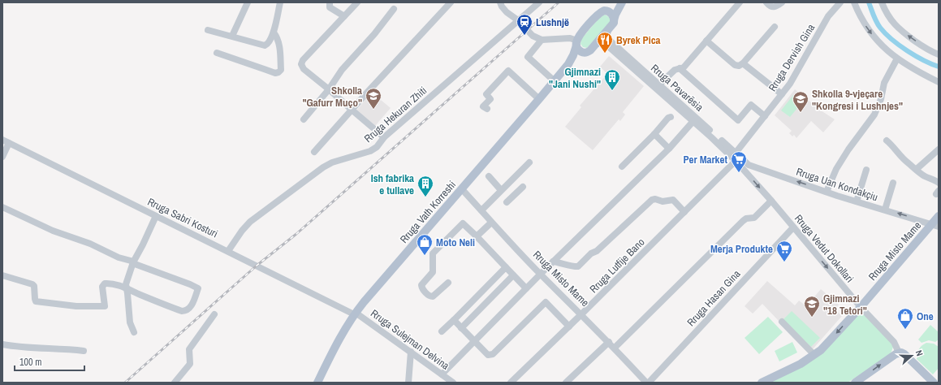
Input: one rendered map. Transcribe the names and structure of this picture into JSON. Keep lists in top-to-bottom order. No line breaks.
{"streets":{"main road":["Rruga Vath Korreshi","Rruga Misto Mame"],"street":["Rruga Dervish Gina","Rruga Pavarësia","Rruga Hekuran Zhiti","Rruga Uan Kondakçiu","Rruga Sabri Kosturi","Rruga Vedut Dokollari","Rruga Lutfije Bano","Rruga Hasan Gina","Rruga Sulejman Delvina"]},"crossings":[["Rruga Dervish Gina","Rruga Pavarësia"],["Rruga Dervish Gina","Rruga Uan Kondakçiu"],["Rruga Dervish Gina","Rruga Vedut Dokollari"],["Rruga Dervish Gina","Rruga Lutfije Bano"],["Rruga Pavarësia","Rruga Uan Kondakçiu"],["Rruga Pavarësia","Rruga Vath Korreshi"],["Rruga Pavarësia","Rruga Vedut Dokollari"],["Rruga Pavarësia","Rruga Lutfije Bano"],["Rruga Hekuran Zhiti","Rruga Sabri Kosturi"],["Rruga Uan Kondakçiu","Rruga Vedut Dokollari"],["Rruga Uan Kondakçiu","Rruga Misto Mame"],["Rruga Uan Kondakçiu","Rruga Lutfije Bano"],["Rruga Vath Korreshi","Rruga Sabri Kosturi"],["Rruga Vath Korreshi","Rruga Misto Mame"],["Rruga Vath Korreshi","Rruga Sulejman Delvina"],["Rruga Sabri Kosturi","Rruga Sulejman Delvina"],["Rruga Vedut Dokollari","Rruga Misto Mame"],["Rruga Vedut Dokollari","Rruga Lutfije Bano"],["Rruga Vedut Dokollari","Rruga Hasan Gina"],["Rruga Misto Mame","Rruga Lutfije Bano"],["Rruga Misto Mame","Rruga Hasan Gina"]],"one_way":["Rruga Uan Kondakçiu","Rruga Vedut Dokollari"],"places":{"station":["Lushnjë"],"restaurant":["Byrek Pica"],"building":["Gjimnazi \"Jani Nushi\"","Ish fabrika e tullave"],"school or university":["Shkolla \"Gafurr Muço\"","Shkolla 9-vjeçare \"Kongresi i Lushnjes\"","Gjimnazi \"18 Tetori\""],"supermarket":["Per Market","Merja Produkte"],"shop":["Moto Neli","One"]},"scale_bar":"100 m","north":"right"}
